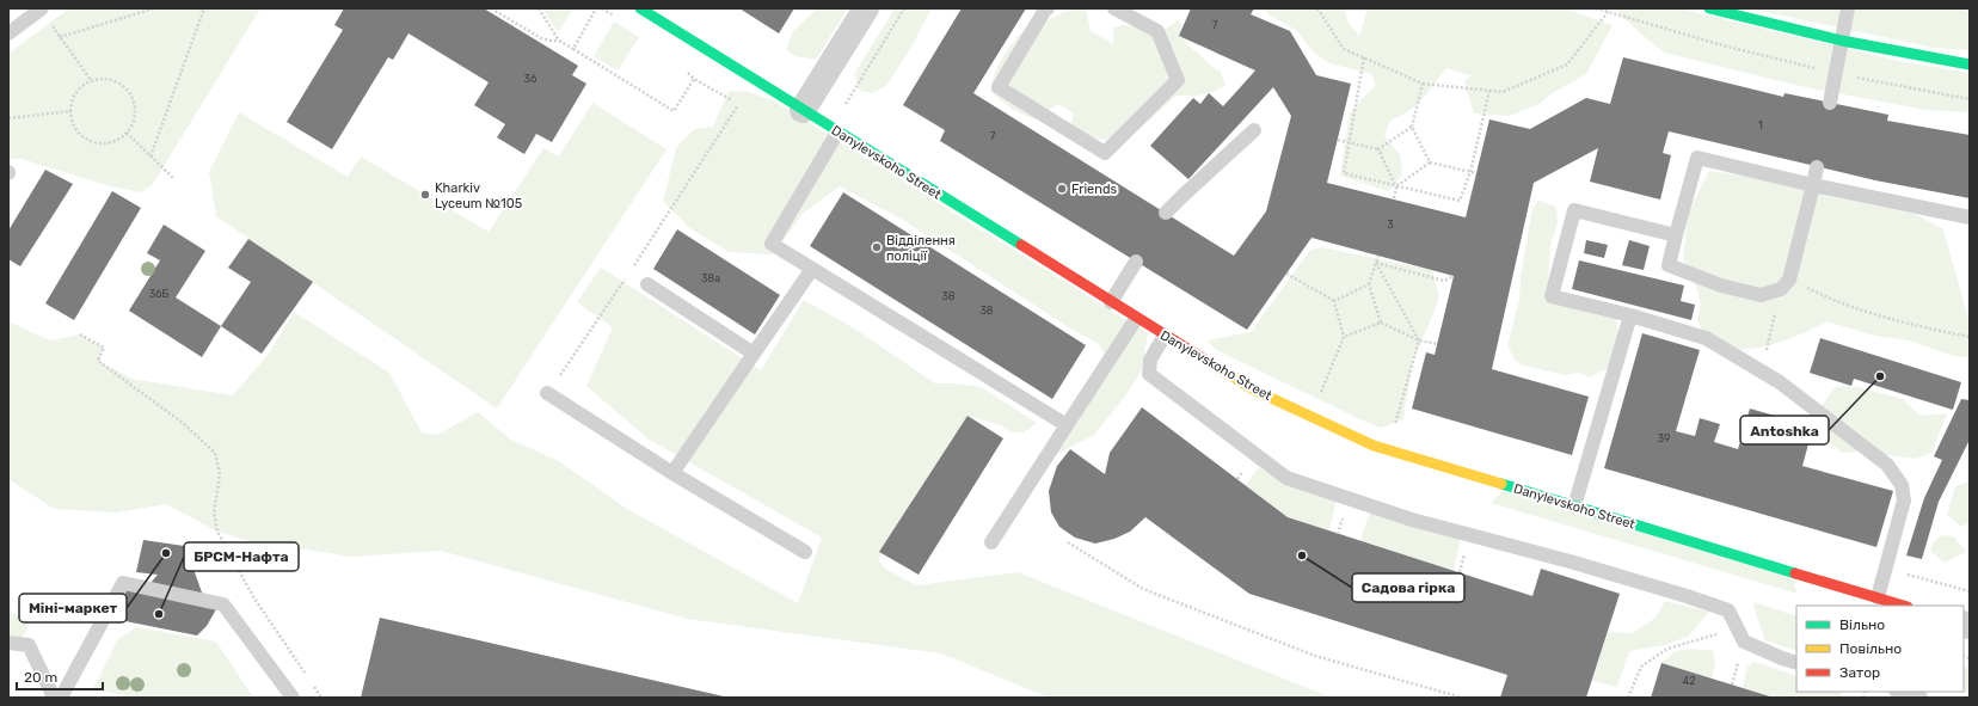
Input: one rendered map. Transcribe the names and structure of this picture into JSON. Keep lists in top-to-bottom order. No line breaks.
{"streets":{"street":["Danylevskoho Street"]},"places":["Friends","Kharkiv Lyceum №105","Відділення поліції","Antoshka","Міні-маркет","Садова гірка","БРСМ-Нафта"],"house_numbers":["7","36","1","7","3","38а","36Б","38","38","39","42"],"legend":["Вільно","Повільно","Затор"],"scale_bar":"20 m"}
